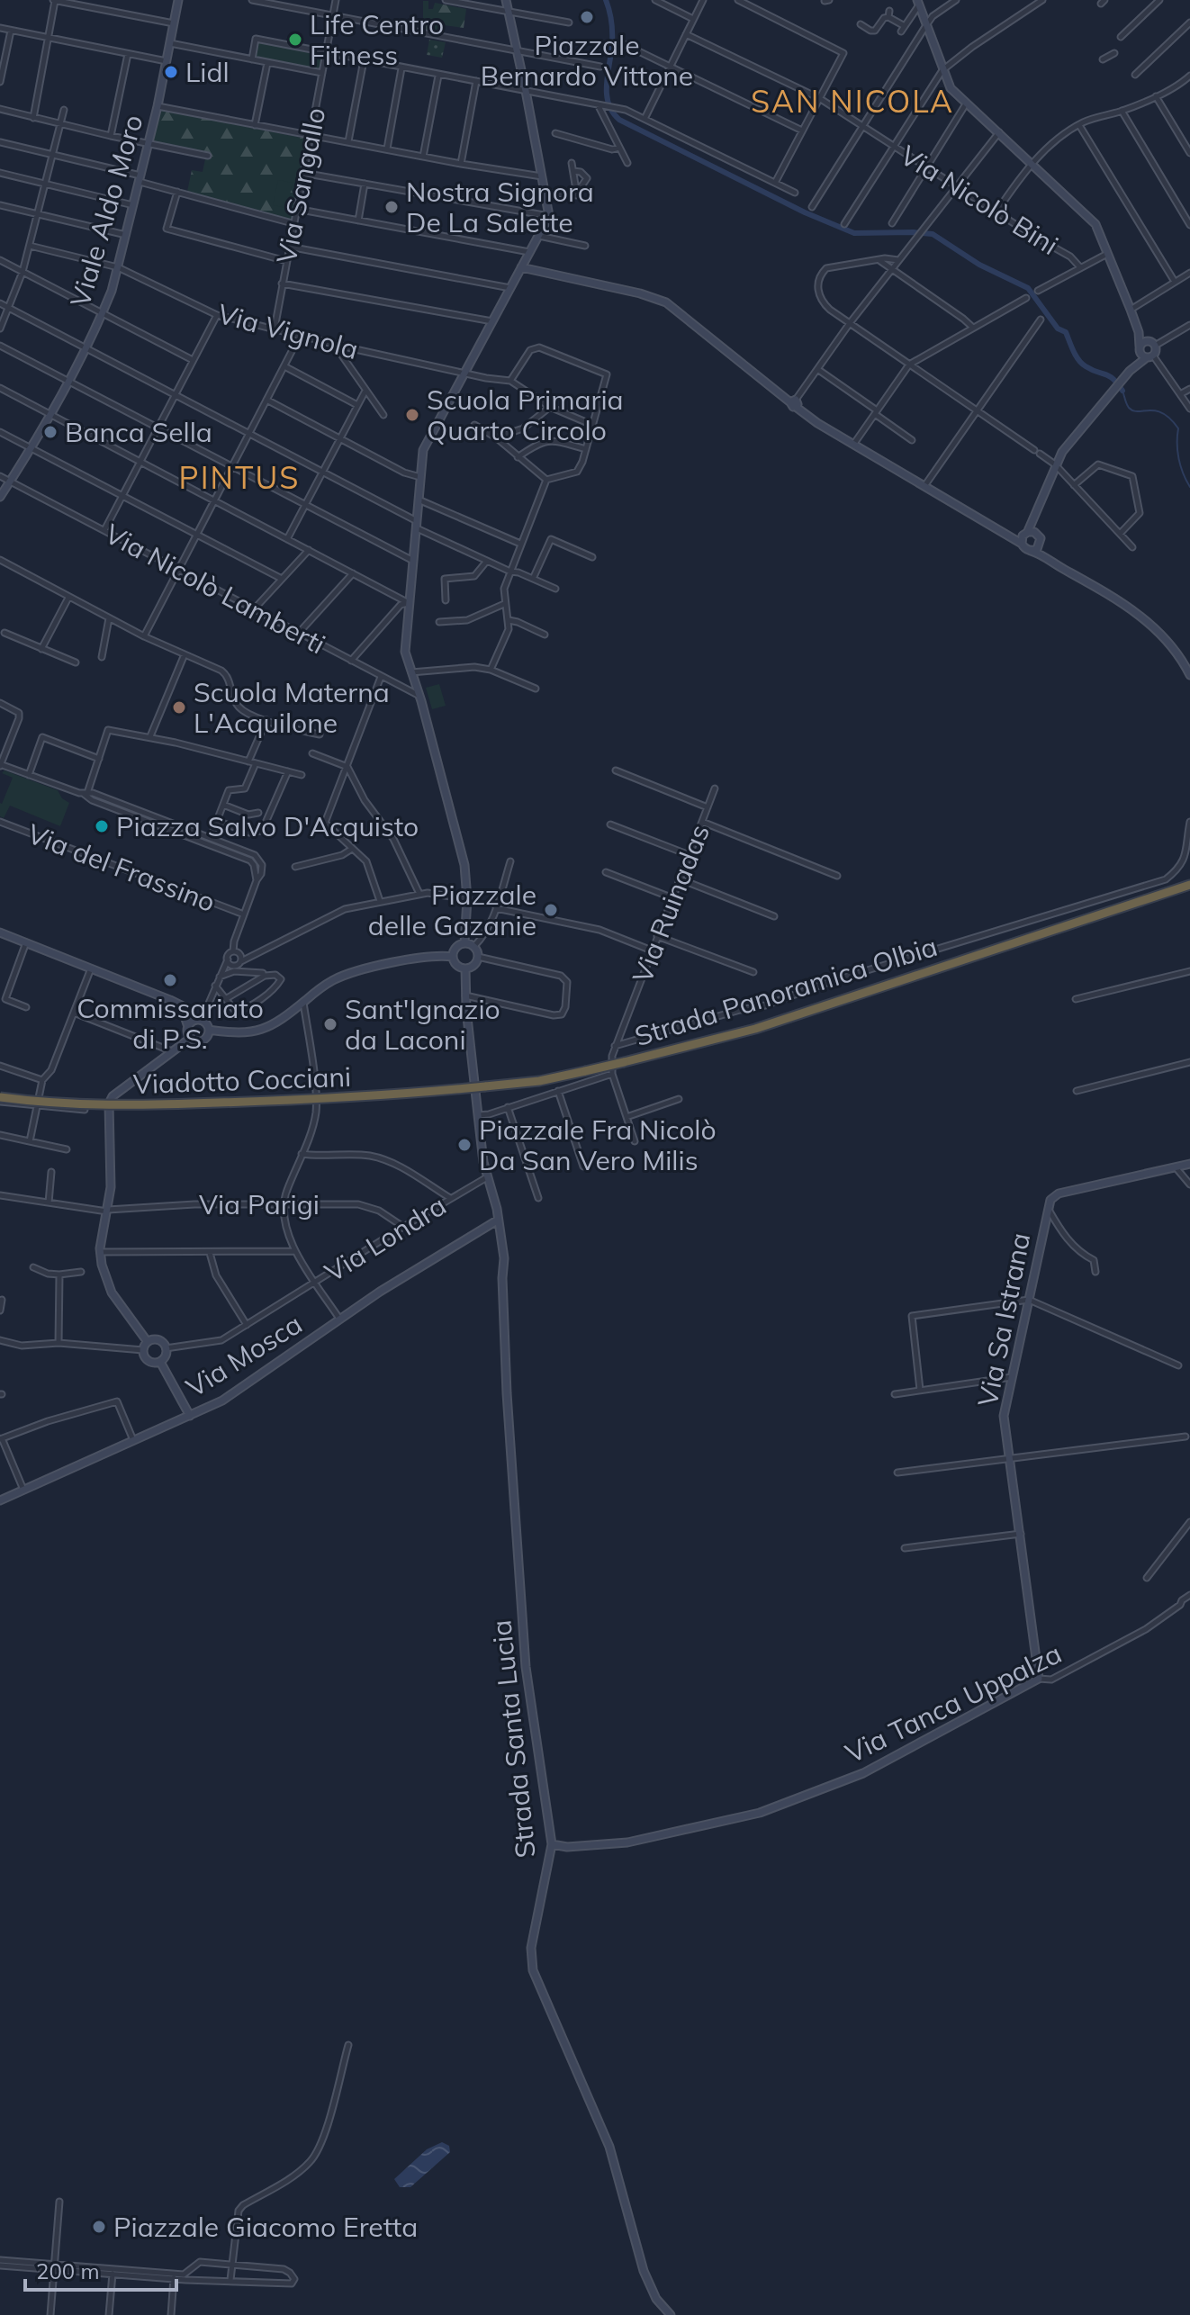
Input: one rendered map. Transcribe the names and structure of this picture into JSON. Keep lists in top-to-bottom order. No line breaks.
{"streets":{"highway":["Strada Panoramica Olbia","Viadotto Cocciani"],"street":["Via Sangallo","Via Nicolò Bini","Viale Aldo Moro","Via Vignola","Via Nicolò Lamberti","Via del Frassino","Via Ruinadas","Via Parigi","Via Londra","Via Sa Istrana","Via Mosca","Via Tanca Uppalza","Strada Santa Lucia"]},"crossings":[["Via Sangallo","Via Vignola"],["Viale Aldo Moro","Via Vignola"],["Viale Aldo Moro","Via Nicolò Lamberti"],["Strada Panoramica Olbia","Viadotto Cocciani"],["Via Parigi","Via Londra"],["Via Londra","Strada Santa Lucia"],["Via Sa Istrana","Via Tanca Uppalza"],["Via Mosca","Strada Santa Lucia"],["Via Tanca Uppalza","Strada Santa Lucia"]],"districts":["SAN NICOLA","PINTUS"],"places":["Piazzale Bernardo Vittone","Life Centro Fitness","Lidl","Nostra Signora De La Salette","Scuola Primaria Quarto Circolo","Banca Sella","Scuola Materna L'Acquilone","Piazza Salvo D'Acquisto","Piazzale delle Gazanie","Commissariato di P.S.","Sant'Ignazio da Laconi","Piazzale Fra Nicolò Da San Vero Milis","Piazzale Giacomo Eretta"],"scale_bar":"200 m"}
